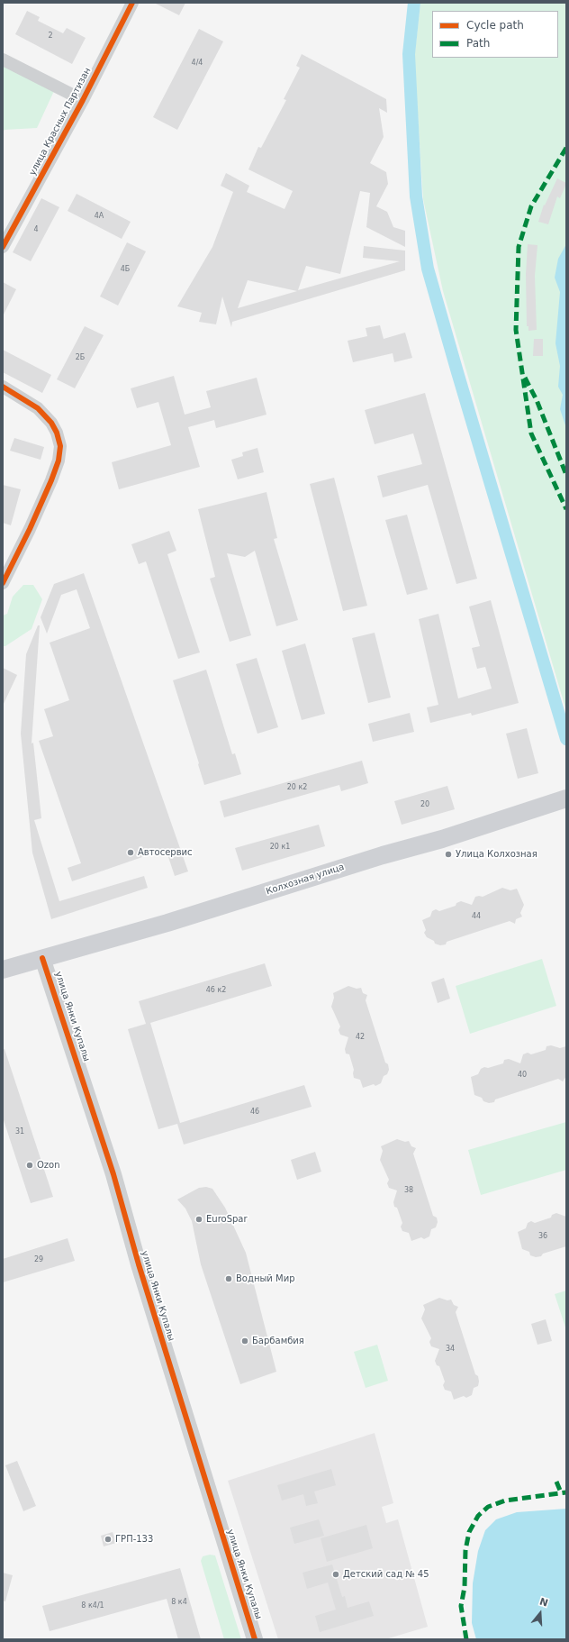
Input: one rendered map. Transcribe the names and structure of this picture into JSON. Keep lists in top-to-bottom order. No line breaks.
{"streets":{"main road":["Колхозная улица"],"street":["улица Красных Партизан","улица Янки Купалы"]},"crossings":[["Колхозная улица","улица Янки Купалы"]],"places":["Автосервис","Улица Колхозная","Ozon","EuroSpar","Водный Мир","Барбамбия","ГРП-133","Детский сад № 45"],"house_numbers":["2","4/4","4А","4","4Б","2Б","20 к2","20","20 к1","44","46 к2","42","40","46","31","38","36","29","34","8 к4","8 к4/1"],"legend":["Cycle path","Path"],"north":"top"}
